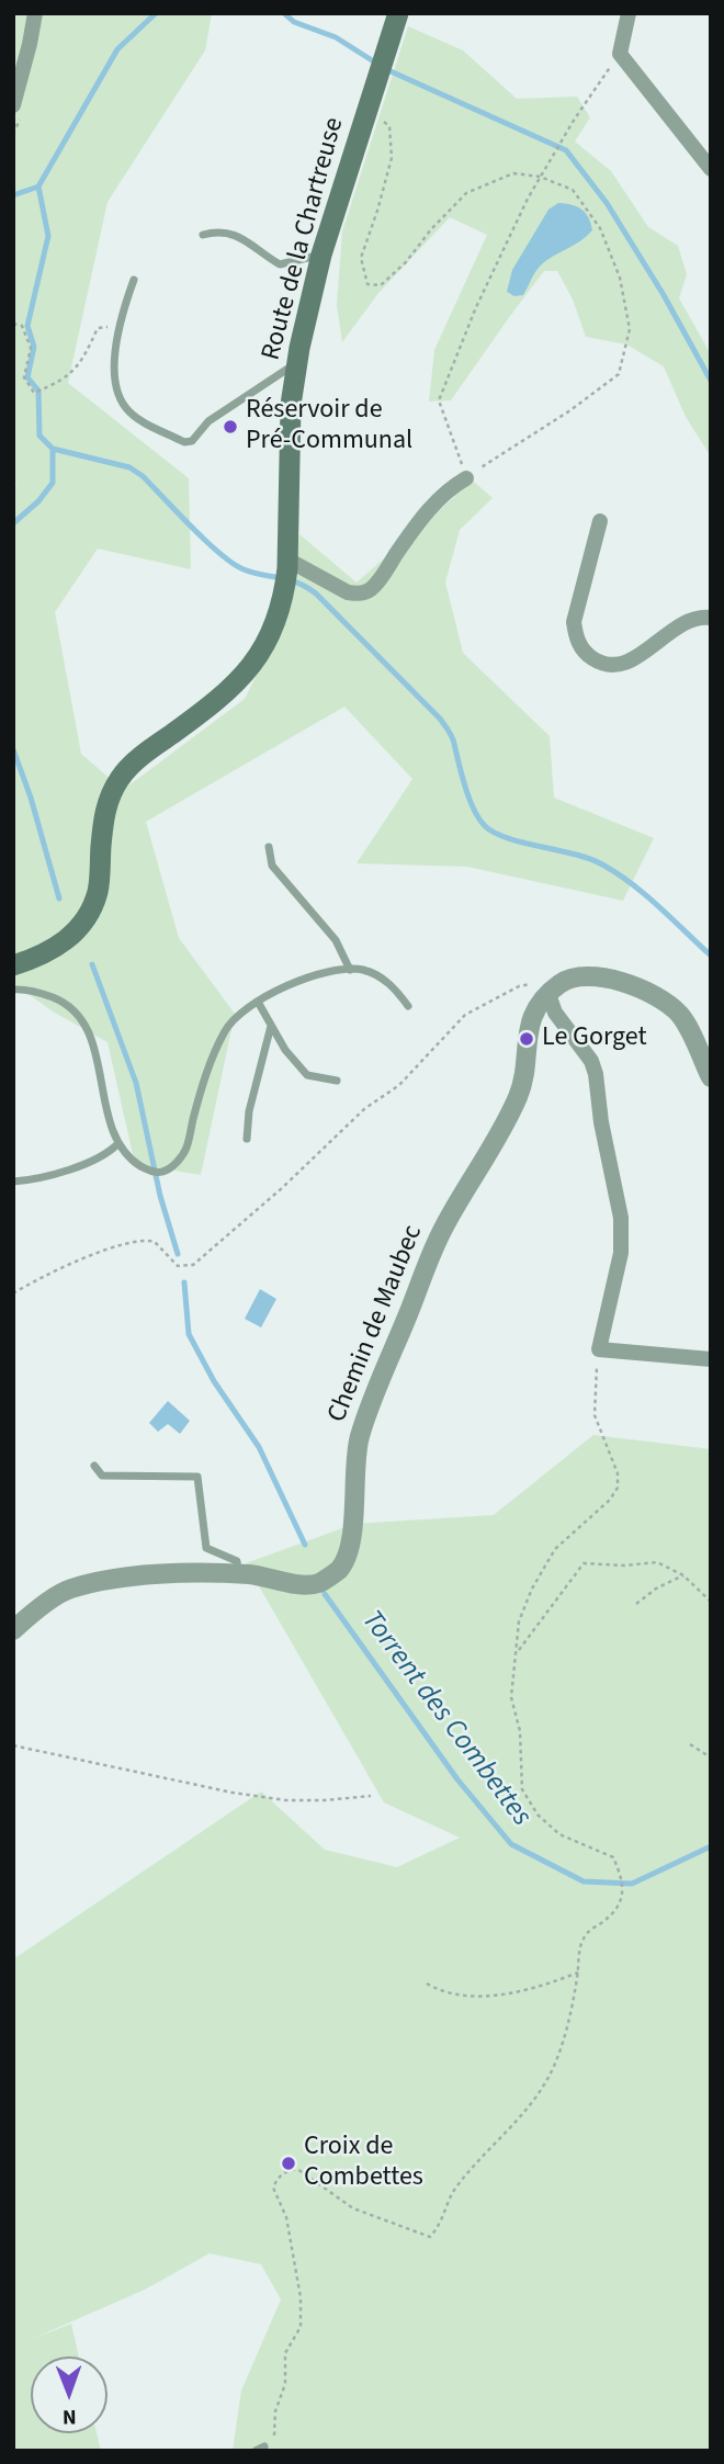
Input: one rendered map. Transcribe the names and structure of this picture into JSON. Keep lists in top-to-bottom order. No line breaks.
{"streets":{"main road":["Route de la Chartreuse"],"street":["Chemin de Maubec"]},"water":["Torrent des Combettes"],"places":["Réservoir de Pré-Communal","Le Gorget","Croix de Combettes"],"north":"bottom"}
